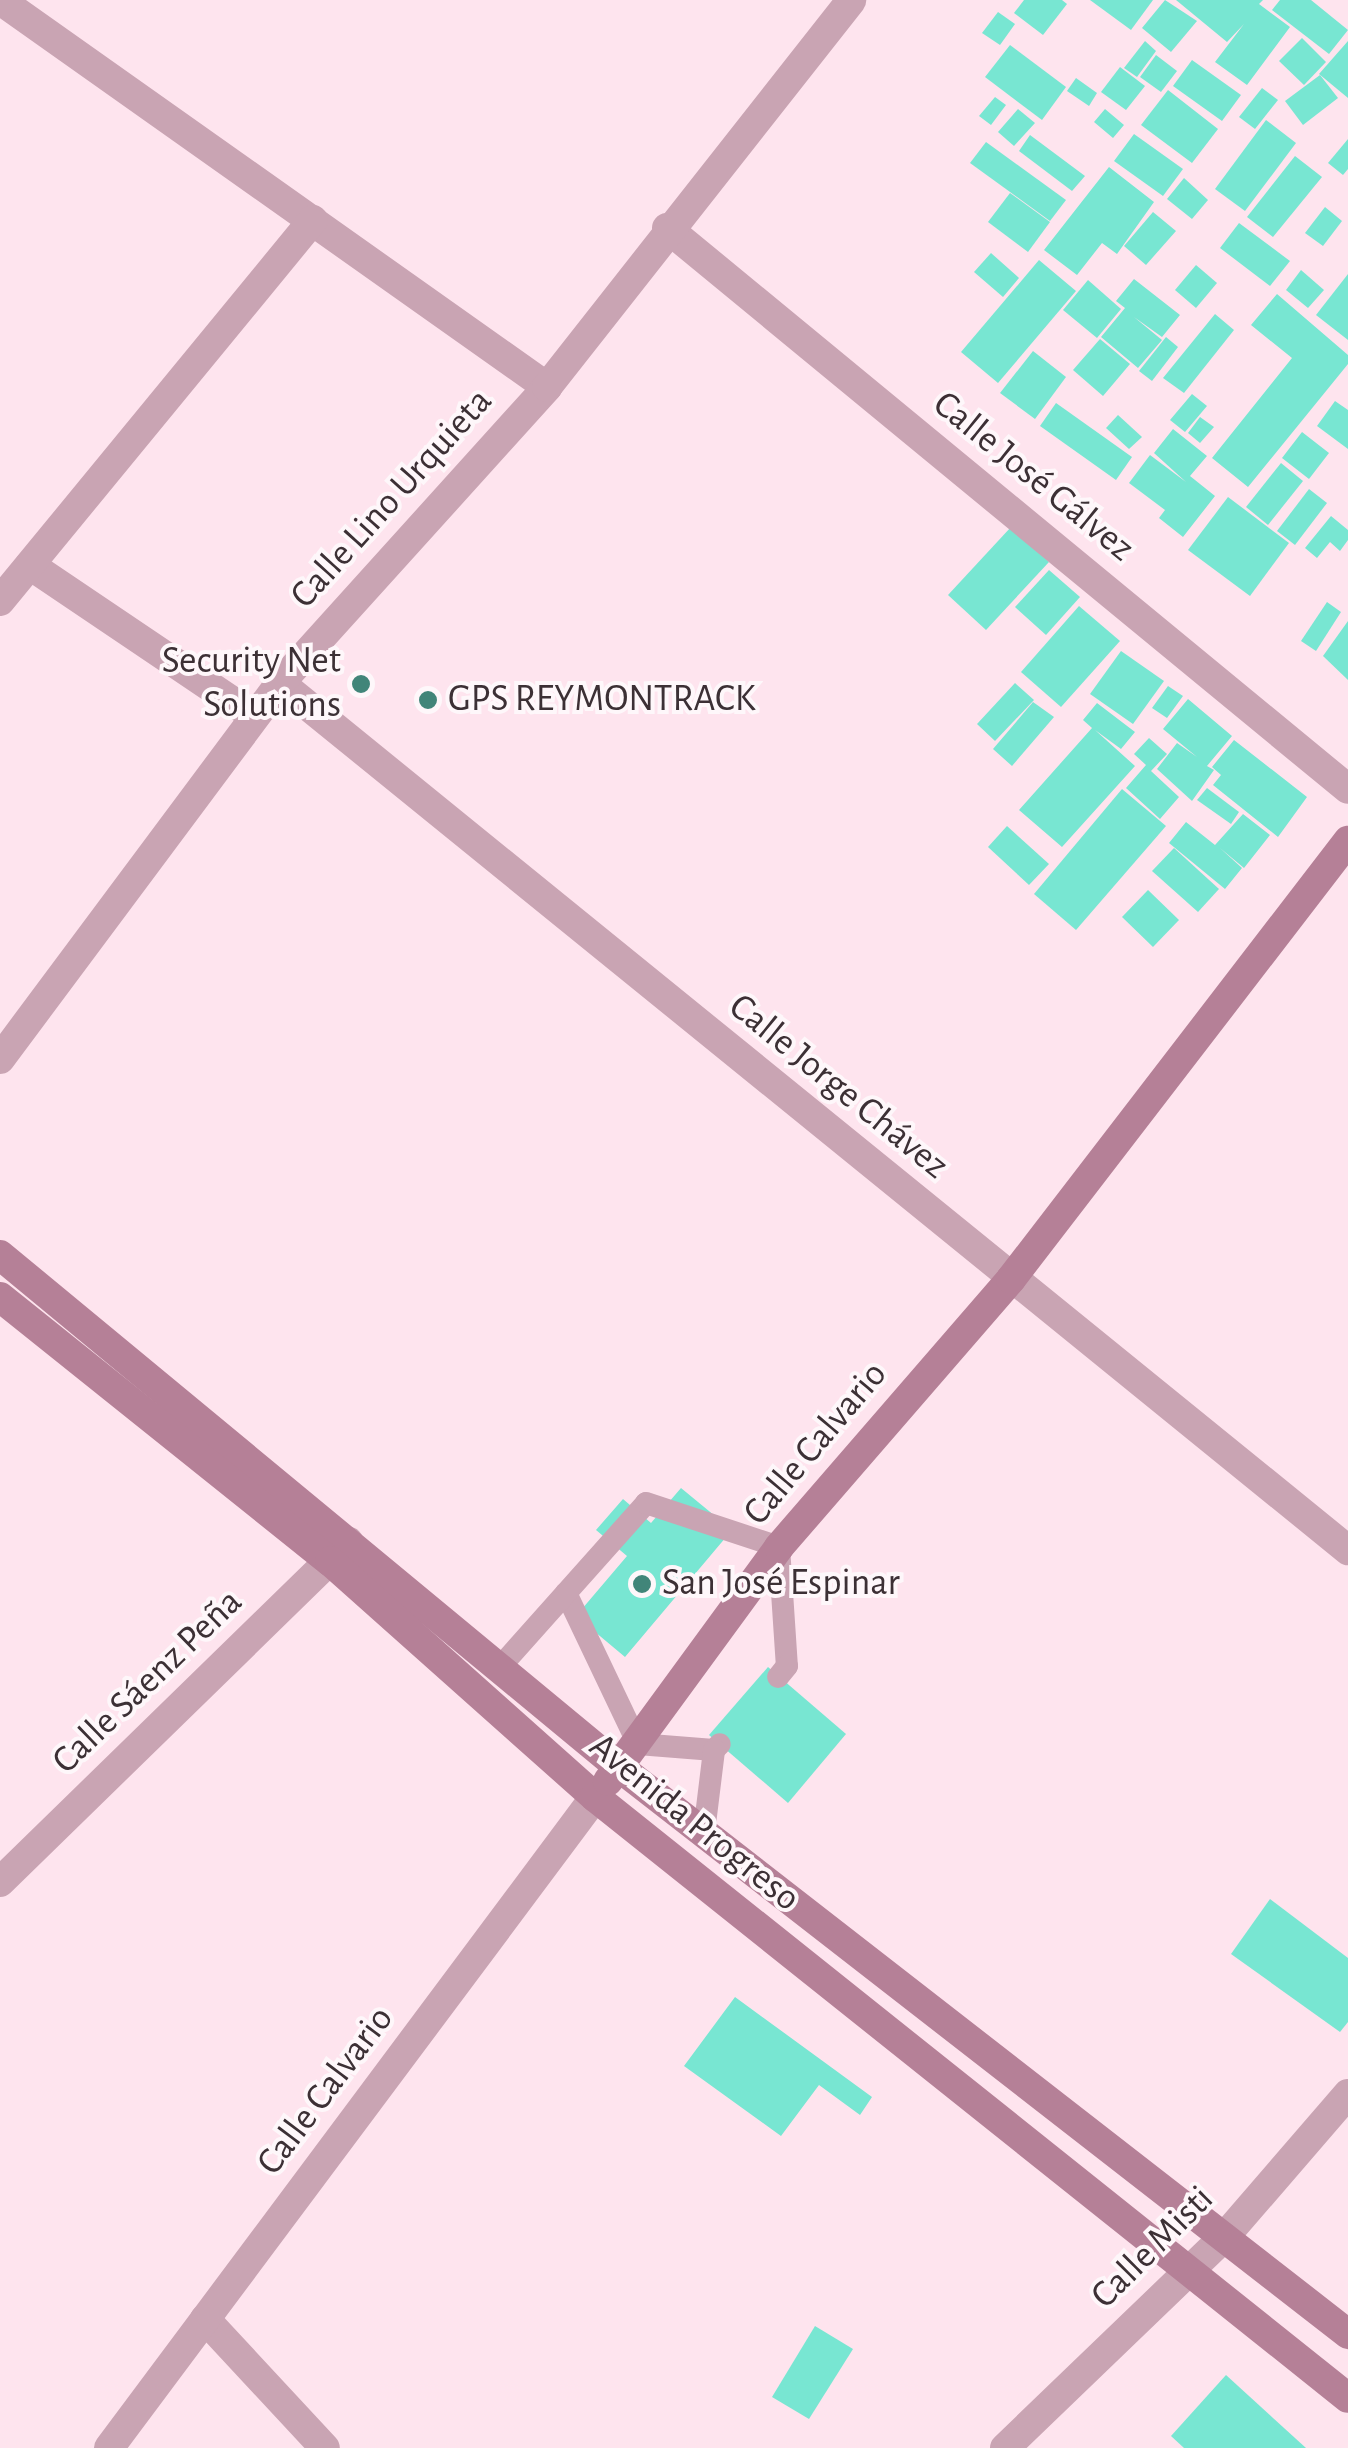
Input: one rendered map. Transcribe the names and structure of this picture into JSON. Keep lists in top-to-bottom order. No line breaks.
{"streets":{"main road":["Calle Calvario","Avenida Progreso"],"street":["Calle José Gálvez","Calle Lino Urquieta","Calle Jorge Chávez","Calle Sáenz Peña","Calle Misti"]},"crossings":[["Calle José Gálvez","Calle Lino Urquieta"],["Calle Lino Urquieta","Calle Jorge Chávez"],["Calle Jorge Chávez","Calle Calvario"],["Calle Calvario","Avenida Progreso"],["Calle Sáenz Peña","Avenida Progreso"],["Avenida Progreso","Calle Misti"]],"places":["Security Net Solutions","GPS REYMONTRACK","San José Espinar"]}
